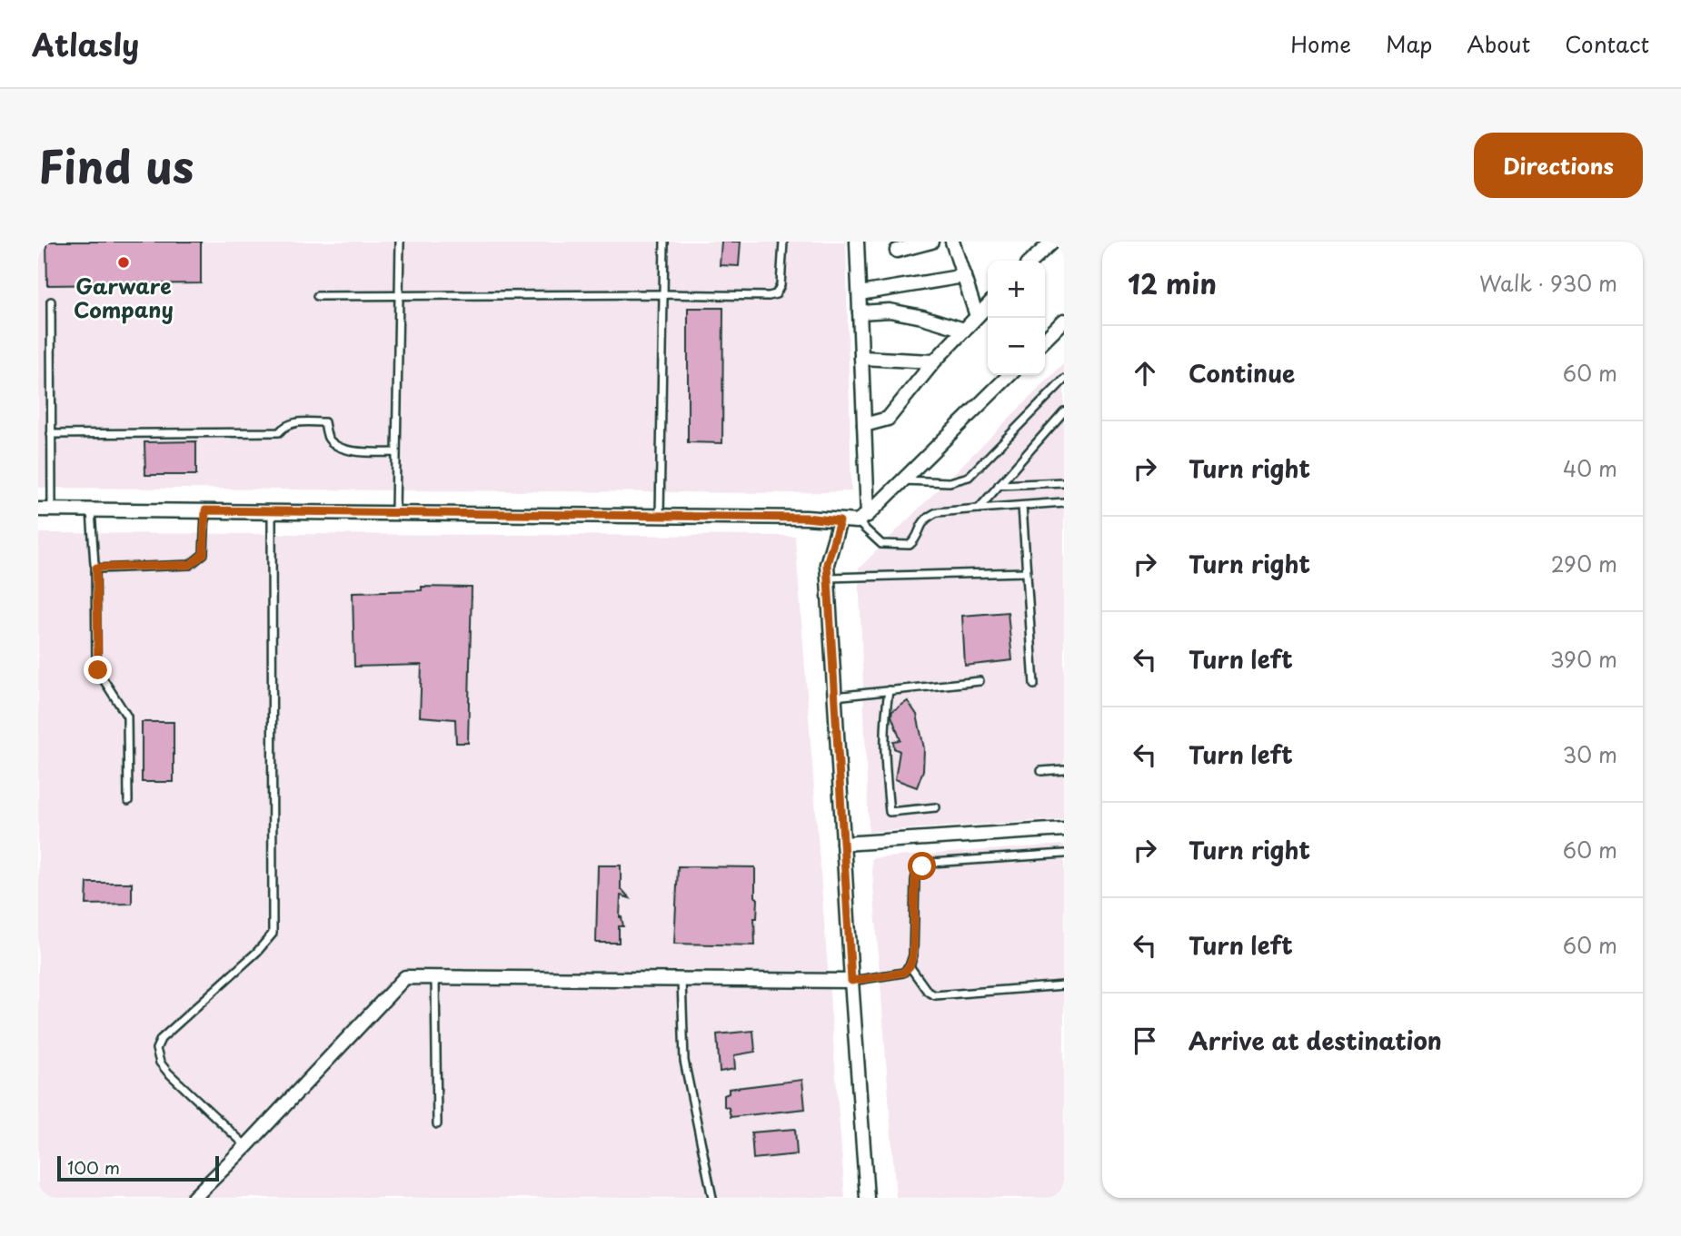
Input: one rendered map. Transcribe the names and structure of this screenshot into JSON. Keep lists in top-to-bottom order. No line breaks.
{"places":["Garware Company"],"scale_bar":"100 m","page":{"header":"Atlasly","nav":["Home","Map","About","Contact"],"title":"Find us","buttons":"Directions","heading":["12 min","Walk · 930 m"],"map_buttons":["+","−"],"list":[["Continue","60 m"],["Turn right","40 m"],["Turn right","290 m"],["Turn left","390 m"],["Turn left","30 m"],["Turn right","60 m"],["Turn left","60 m"],"Arrive at destination"],"scale":"100 m"}}
